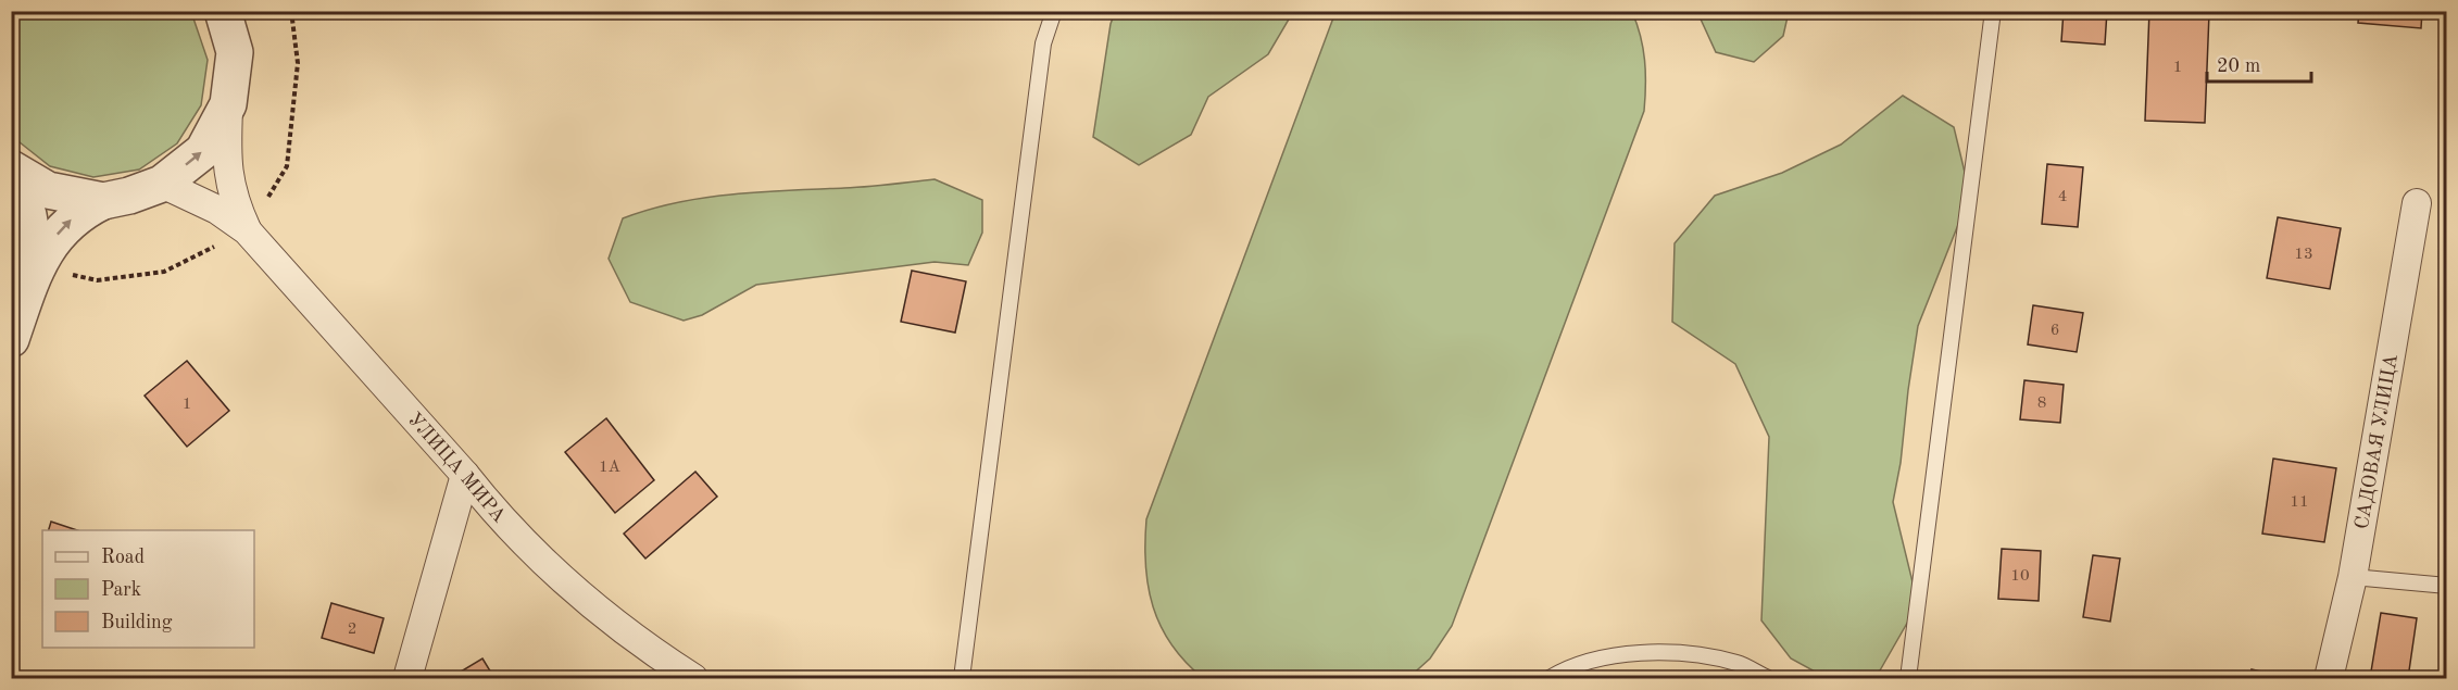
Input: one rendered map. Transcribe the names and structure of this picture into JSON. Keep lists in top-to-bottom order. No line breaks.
{"streets":{"street":["САДОВАЯ УЛИЦА","УЛИЦА МИРА"]},"house_numbers":["1","4","13","6","8","1","1А","11","10","2"],"legend":["Road","Park","Building"],"scale_bar":"20 m"}
